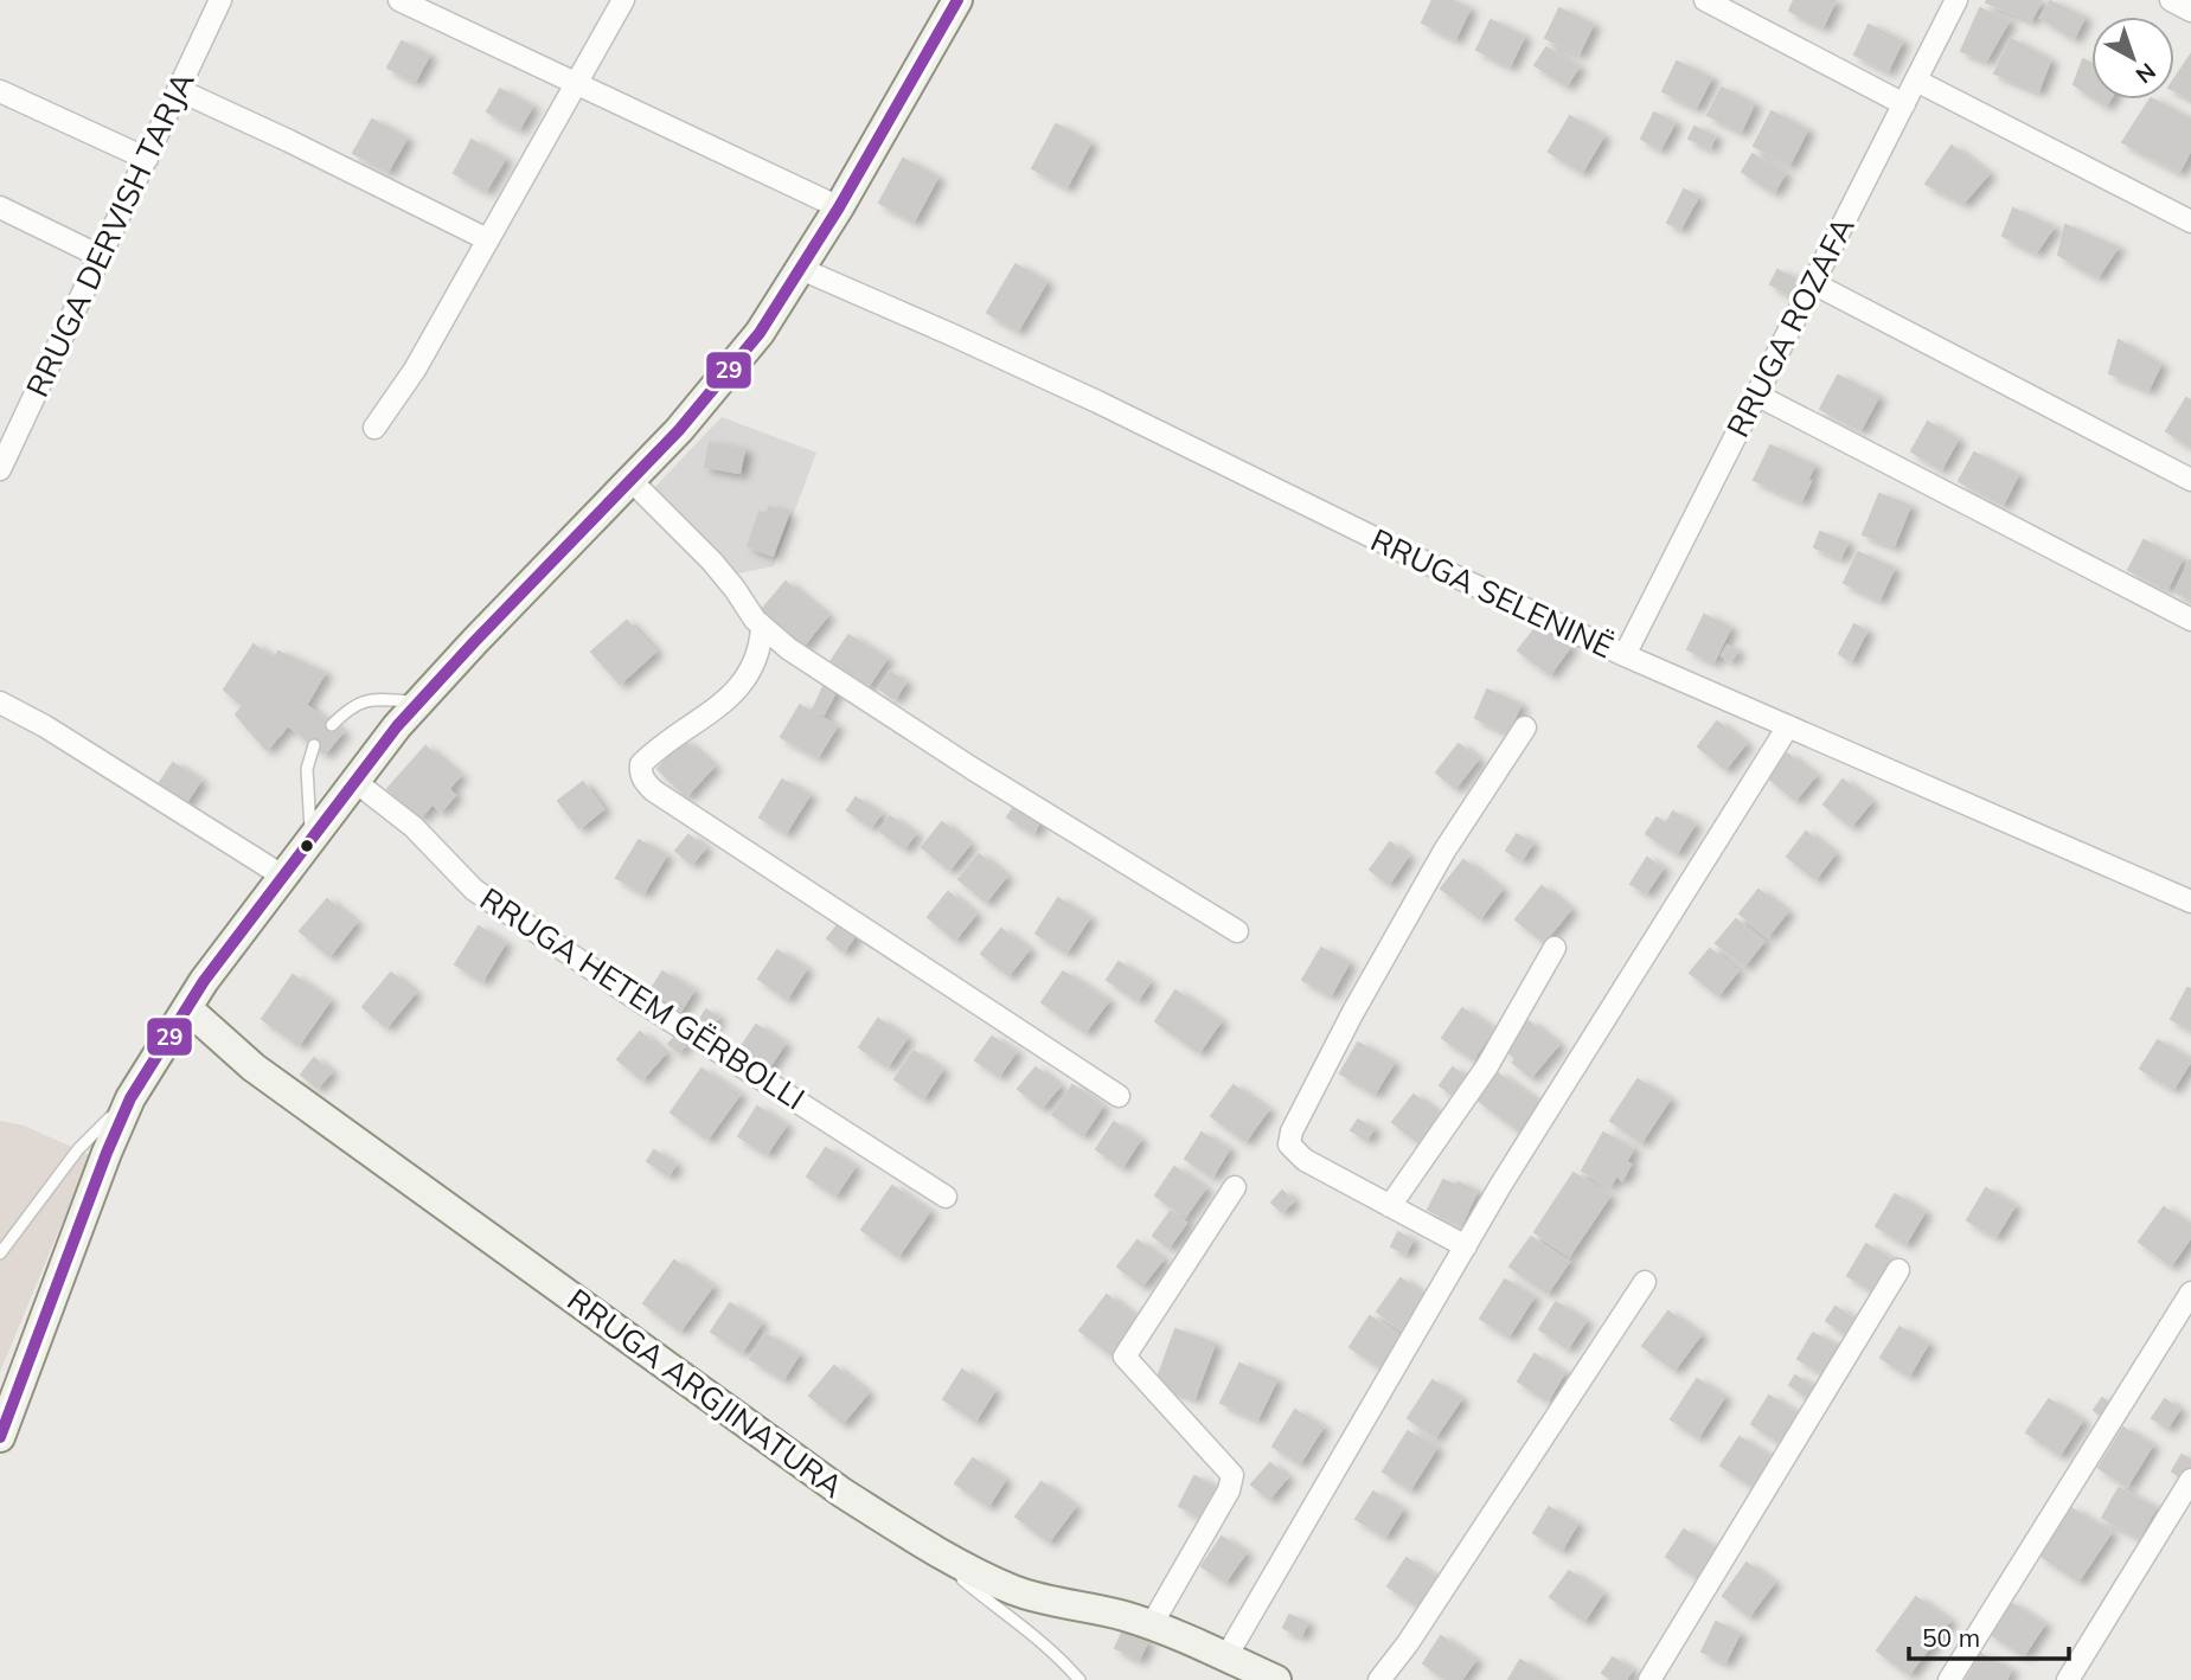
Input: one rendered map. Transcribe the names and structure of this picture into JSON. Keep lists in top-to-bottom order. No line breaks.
{"streets":{"main road":["RRUGA ARGJINATURA"],"street":["RRUGA DERVISH TARJA","RRUGA ROZAFA","RRUGA SELENINË","RRUGA HETEM GËRBOLLI"]},"crossings":[["RRUGA ROZAFA","RRUGA SELENINË"]],"lines":["transit line 29"],"scale_bar":"50 m","north":"bottom right"}
